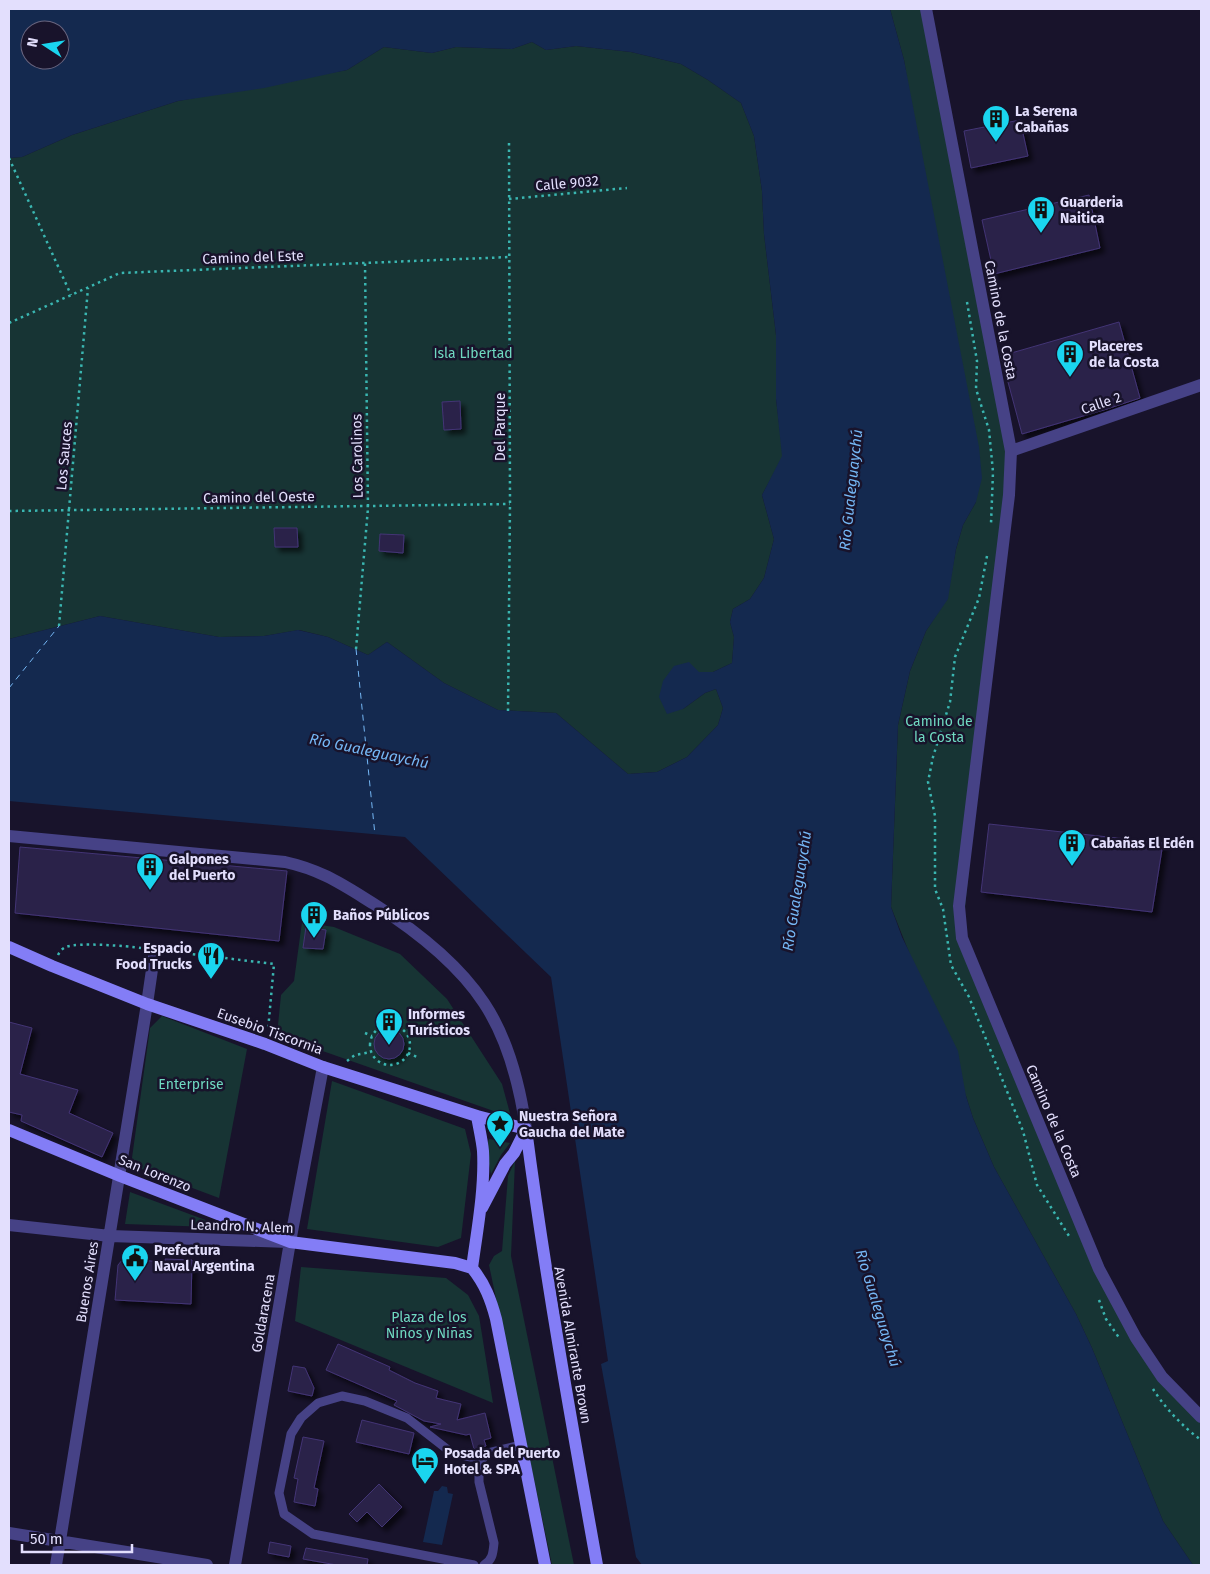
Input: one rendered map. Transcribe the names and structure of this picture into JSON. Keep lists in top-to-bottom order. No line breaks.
{"streets":{"main road":["Eusebio Tiscornia","San Lorenzo","Leandro N. Alem","Avenida Almirante Brown"],"street":["Camino de la Costa","Calle 2","Buenos Aires","Goldaracena"],"path":["Calle 9032","Camino del Este","Del Parque","Los Sauces","Los Carolinos","Camino del Oeste"]},"crossings":[["Calle 9032","Del Parque"],["Camino del Este","Del Parque"],["Camino del Este","Los Sauces"],["Camino del Este","Los Carolinos"],["Camino de la Costa","Calle 2"],["Del Parque","Camino del Oeste"],["Los Sauces","Camino del Oeste"],["Los Carolinos","Camino del Oeste"],["Eusebio Tiscornia","Buenos Aires"],["Eusebio Tiscornia","Goldaracena"],["Eusebio Tiscornia","Avenida Almirante Brown"],["San Lorenzo","Leandro N. Alem"],["San Lorenzo","Buenos Aires"],["San Lorenzo","Goldaracena"],["Leandro N. Alem","Buenos Aires"],["Leandro N. Alem","Goldaracena"]],"water":["Río Gualeguaychú"],"parks":["Isla Libertad","Camino de la Costa","Enterprise","Plaza de los Niños y Niñas"],"places":{"building":["La Serena Cabañas","Guarderia Naitica","Placeres de la Costa","Cabañas El Edén","Galpones del Puerto","Baños Públicos","Informes Turísticos"],"restaurant":["Espacio Food Trucks"],"place":["Nuestra Señora Gaucha del Mate"],"public building":["Prefectura Naval Argentina"],"hotel":["Posada del Puerto Hotel & SPA"]},"scale_bar":"50 m","north":"left"}
